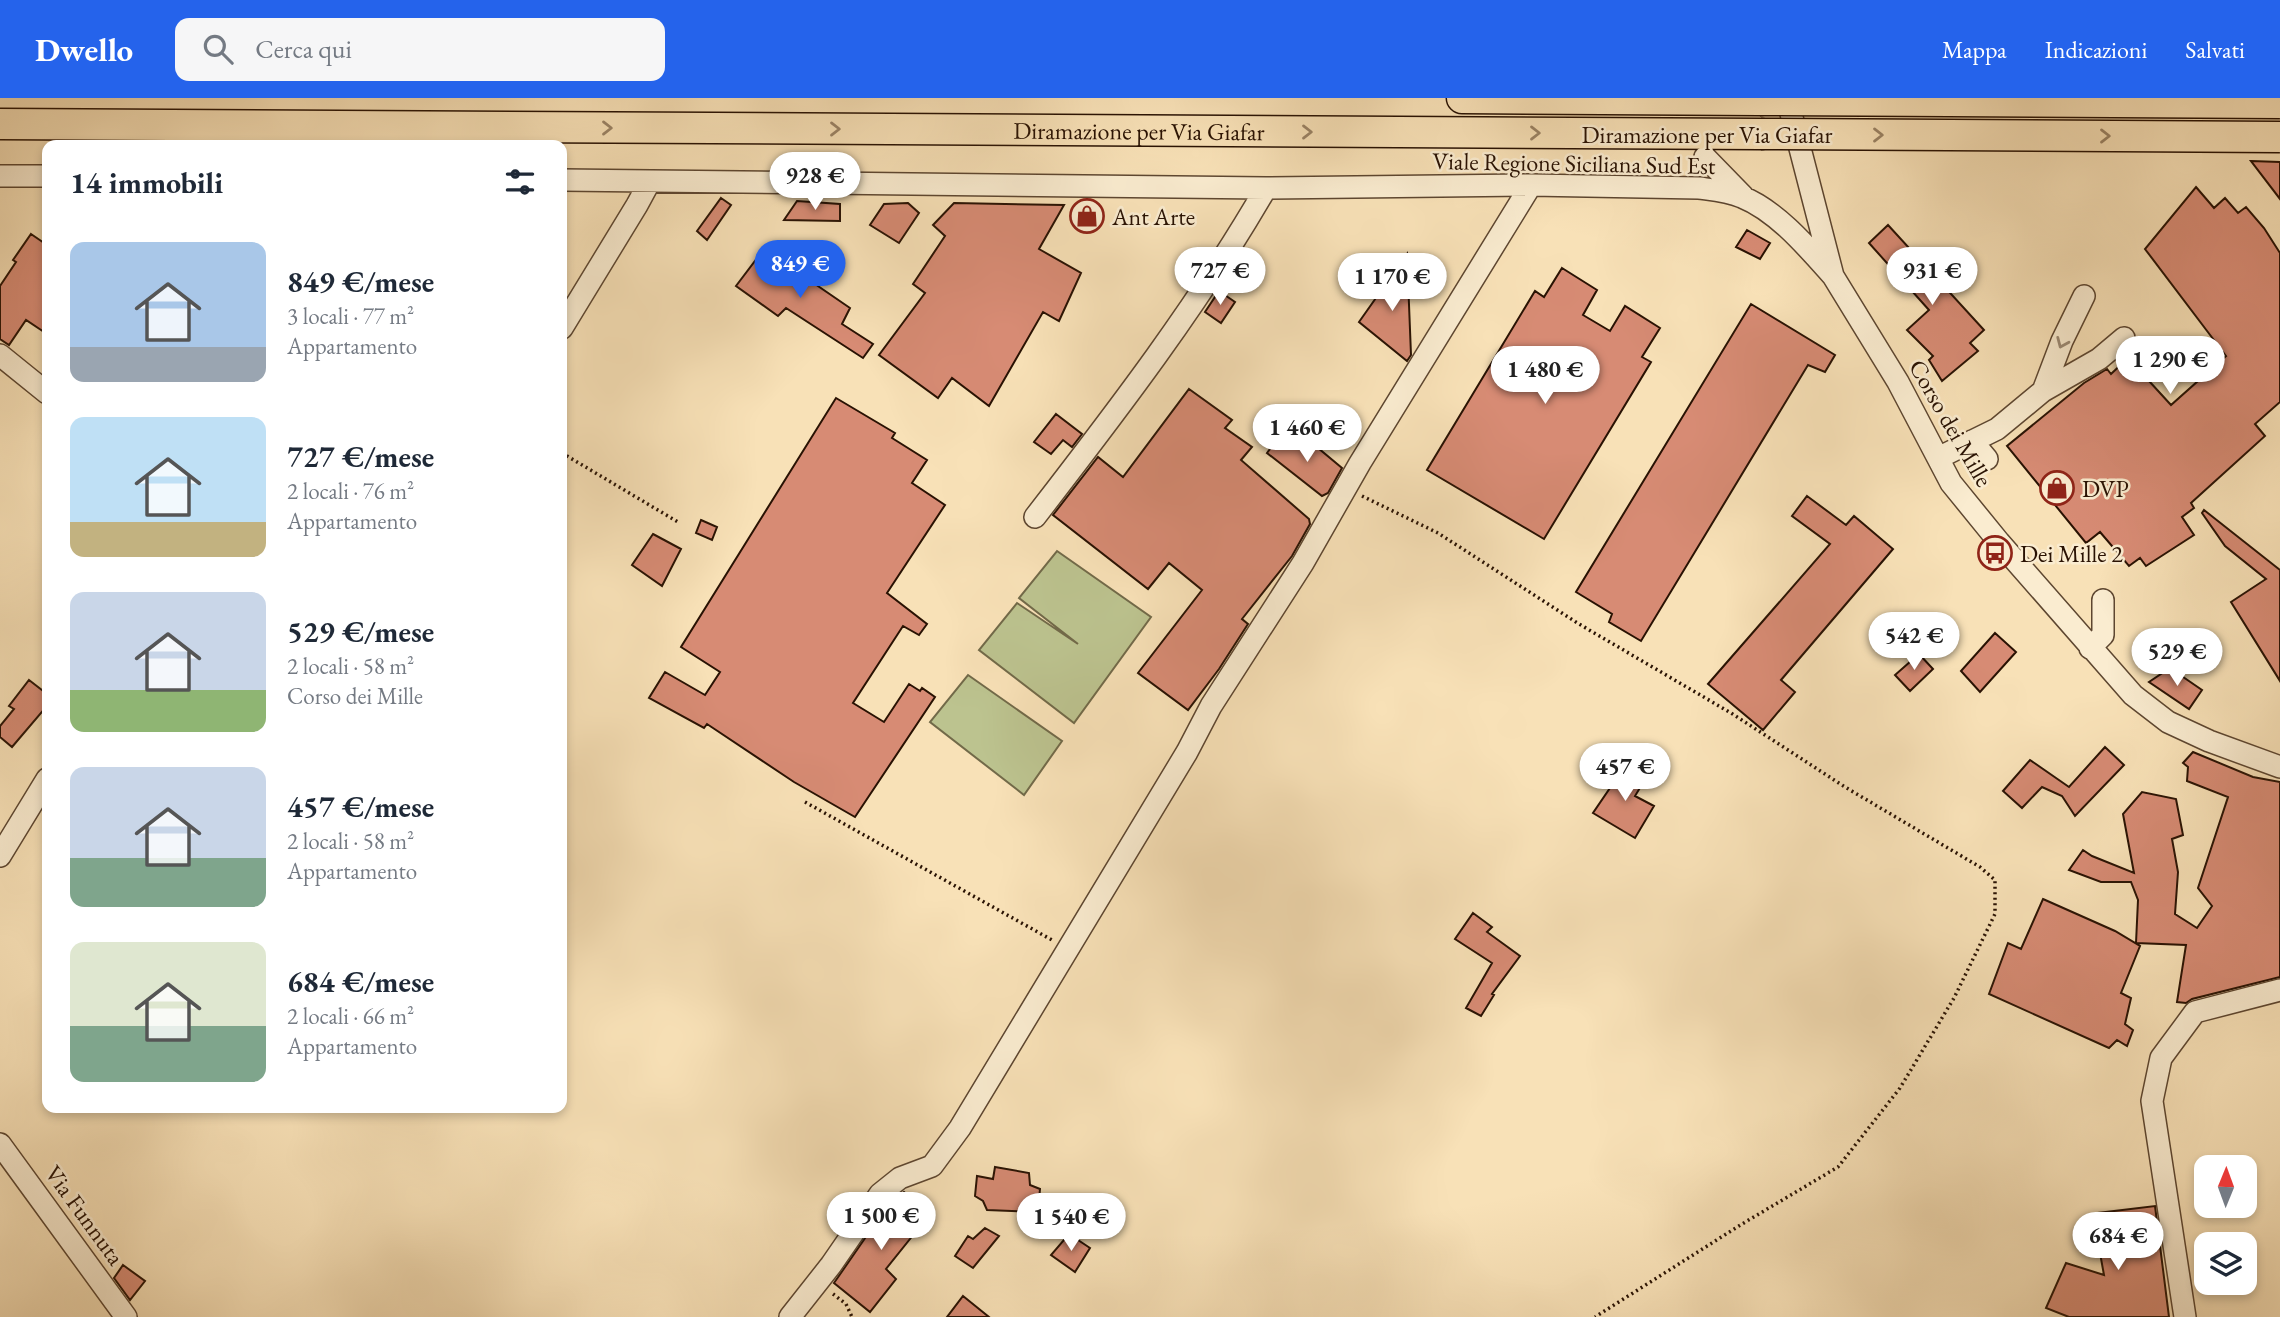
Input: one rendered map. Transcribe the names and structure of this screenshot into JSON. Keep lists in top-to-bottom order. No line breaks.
{"streets":{"highway":["Diramazione per Via Giafar"],"street":["Viale Regione Siciliana Sud Est","Corso dei Mille","Via Funnuta"]},"crossings":[["Diramazione per Via Giafar","Corso dei Mille"],["Viale Regione Siciliana Sud Est","Corso dei Mille"]],"places":{"shop":["Ant Arte","DVP"],"bus stop":["Dei Mille 2"]},"north":"top","page":{"header":"Dwello","search":"Cerca qui","nav":["Mappa","Indicazioni","Salvati"],"heading":"14 immobili","price":["928 €","849 €","727 €","931 €","1 170 €","1 290 €","1 480 €","1 460 €","542 €","529 €","457 €","1 500 €","1 540 €","684 €"],"list":[{"name":"849 €/mese","note":"3 locali · 77 m² · Appartamento"},{"name":"727 €/mese","note":"2 locali · 76 m² · Appartamento"},{"name":"529 €/mese","note":"2 locali · 58 m² · Corso dei Mille"},{"name":"457 €/mese","note":"2 locali · 58 m² · Appartamento"},{"name":"684 €/mese","note":"2 locali · 66 m² · Appartamento"}]}}
